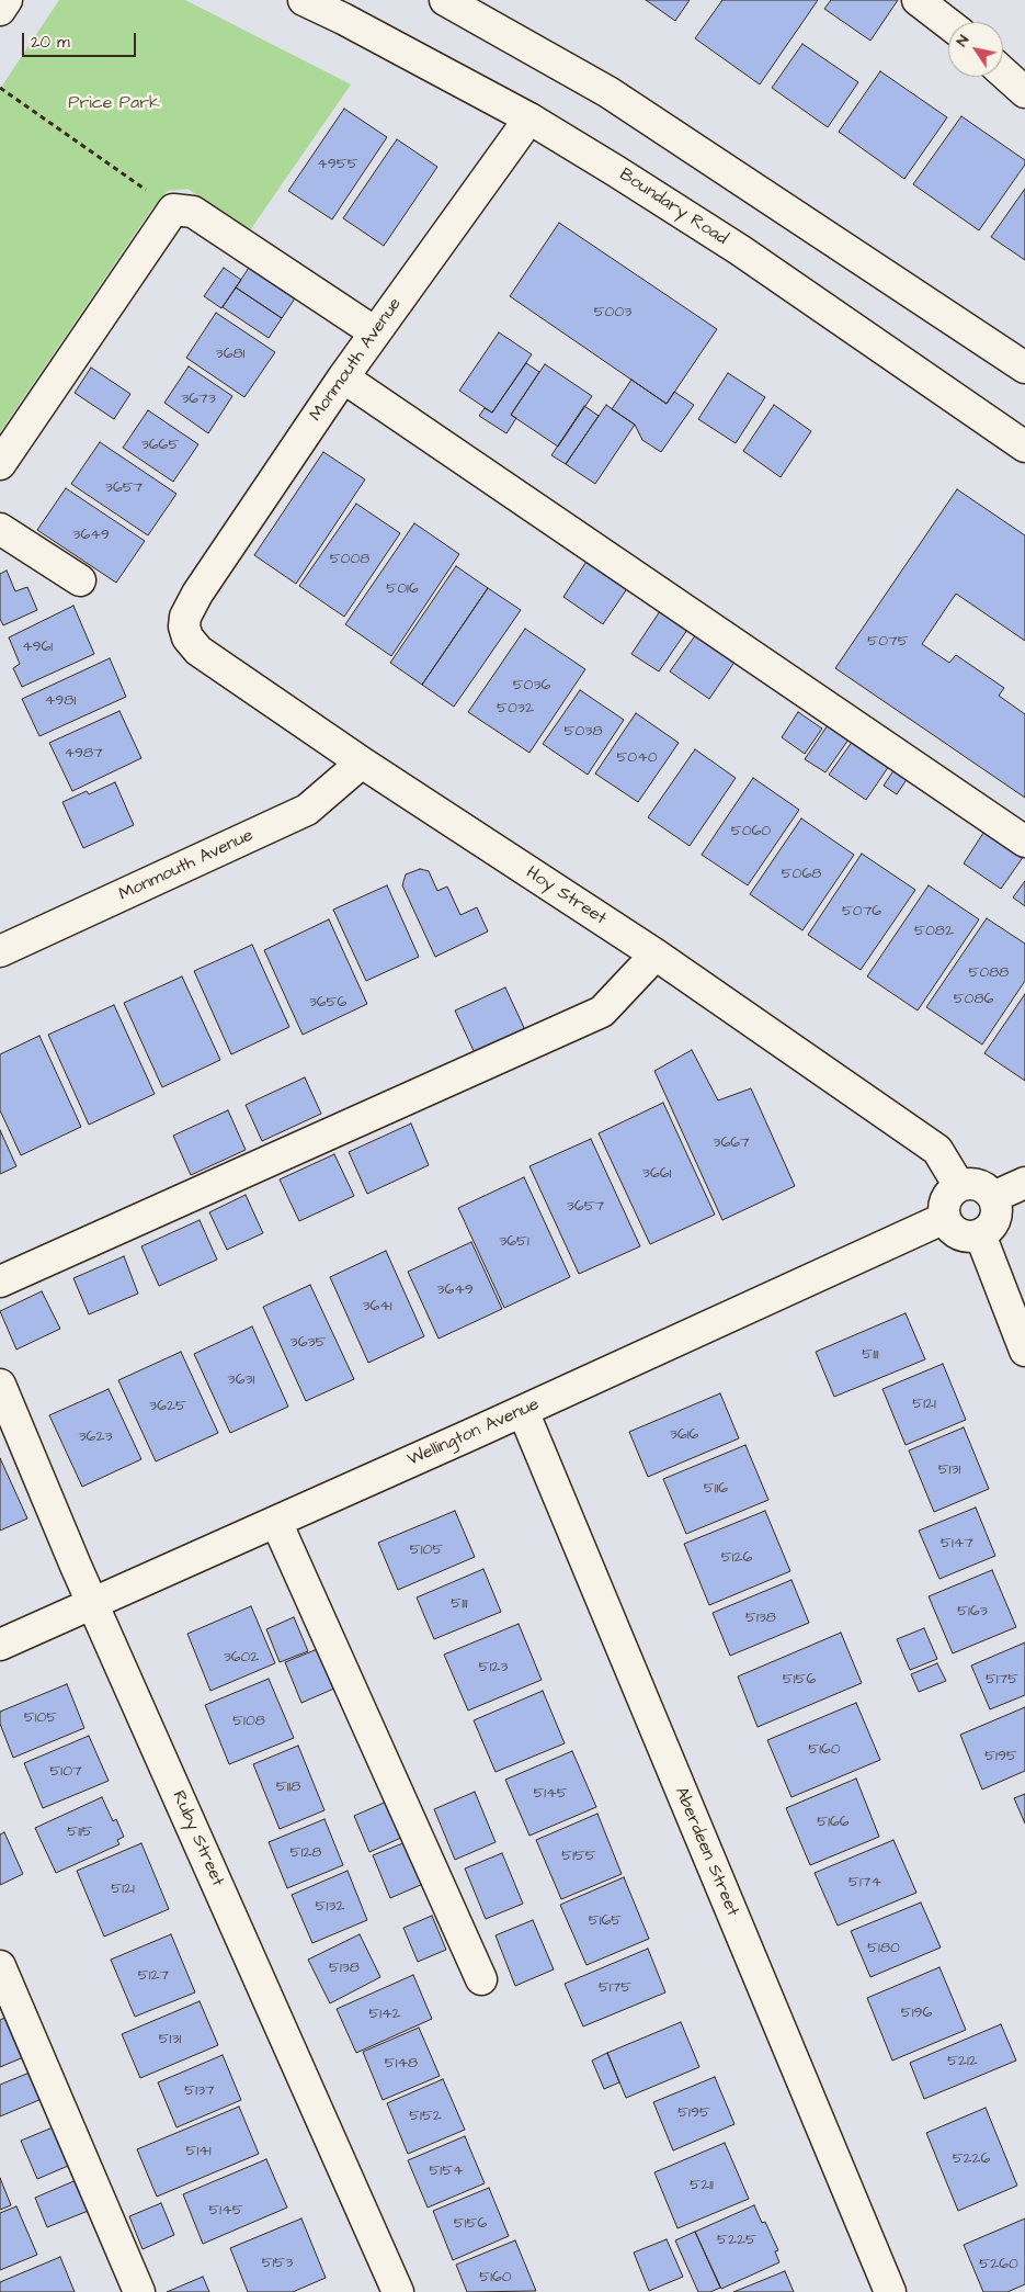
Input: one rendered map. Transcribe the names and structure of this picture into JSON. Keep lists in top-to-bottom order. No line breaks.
{"streets":{"street":["Boundary Road","Monmouth Avenue","Hoy Street","Wellington Avenue","Ruby Street","Aberdeen Street"]},"crossings":[["Boundary Road","Monmouth Avenue"],["Monmouth Avenue","Hoy Street"],["Hoy Street","Wellington Avenue"],["Wellington Avenue","Ruby Street"],["Wellington Avenue","Aberdeen Street"]],"parks":["Price Park"],"house_numbers":["4955","5003","3681","3673","3665","3657","3649","5008","5016","5075","4961","5036","4981","5032","5038","4987","5040","5060","5068","5076","5082","5088","5086","3656","3667","3661","3657","3651","3649","3641","3635","5111","3631","5121","3625","3616","3623","5131","5116","5147","5105","5126","5111","5163","5138","3602","5123","5156","5175","5105","5108","5160","5195","5107","5118","5145","5166","5115","5128","5155","5174","5121","5132","5165","5180","5138","5127","5175","5196","5142","5131","5212","5148","5137","5195","5152","5141","5226","5154","5211","5145","5156","5225","5153","5260","5160"],"scale_bar":"20 m","north":"top left"}
